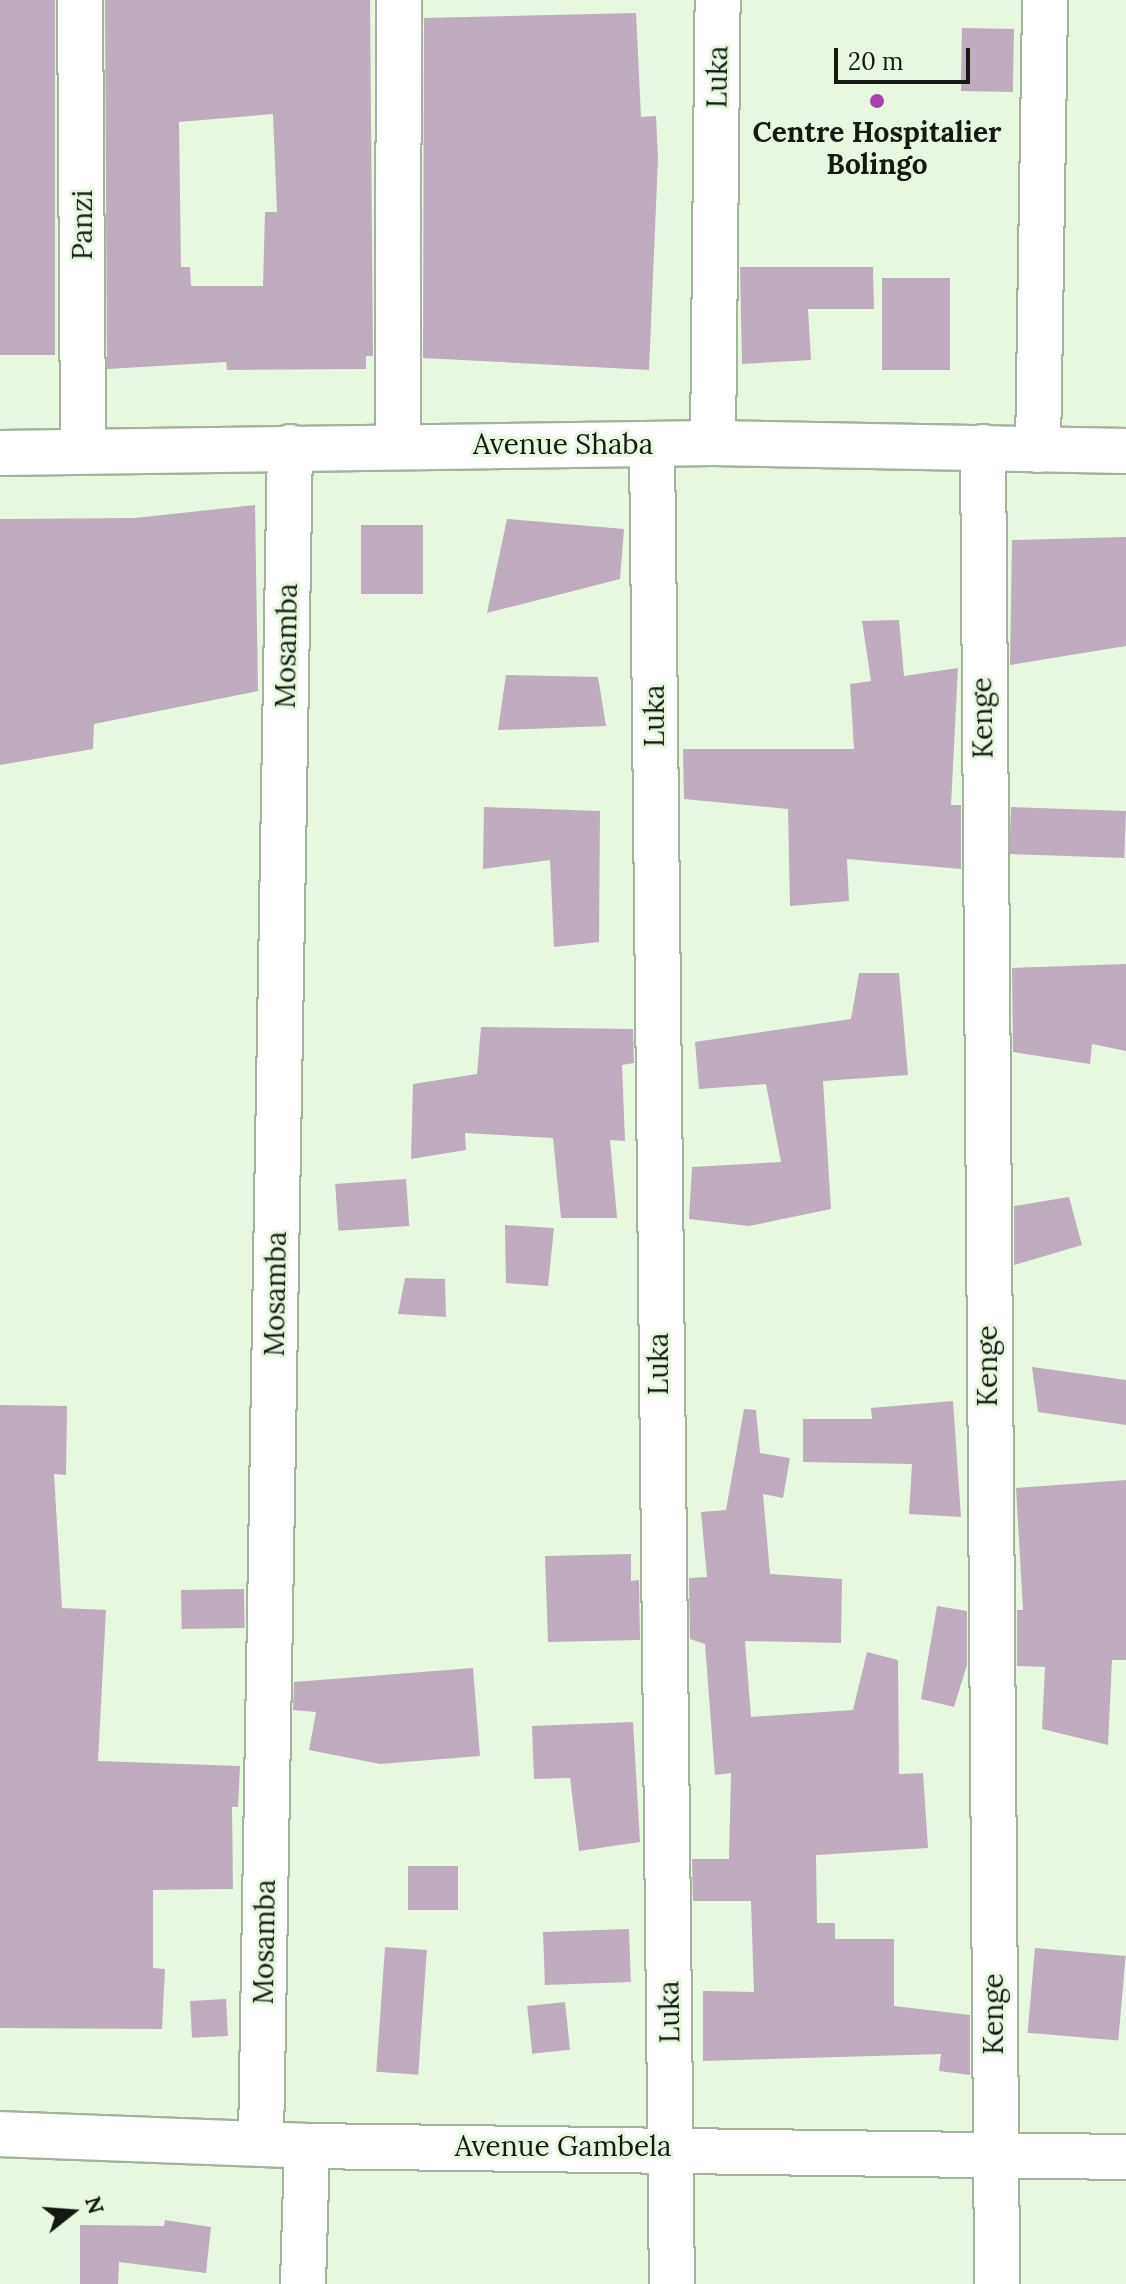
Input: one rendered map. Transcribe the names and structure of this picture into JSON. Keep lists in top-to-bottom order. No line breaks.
{"streets":{"street":["Luka","Panzi","Avenue Shaba","Mosamba","Kenge","Avenue Gambela"]},"crossings":[["Luka","Avenue Shaba"],["Luka","Avenue Gambela"],["Panzi","Avenue Shaba"],["Avenue Shaba","Mosamba"],["Avenue Shaba","Kenge"],["Mosamba","Avenue Gambela"],["Kenge","Avenue Gambela"]],"places":["Centre Hospitalier Bolingo"],"scale_bar":"20 m","north":"right"}
